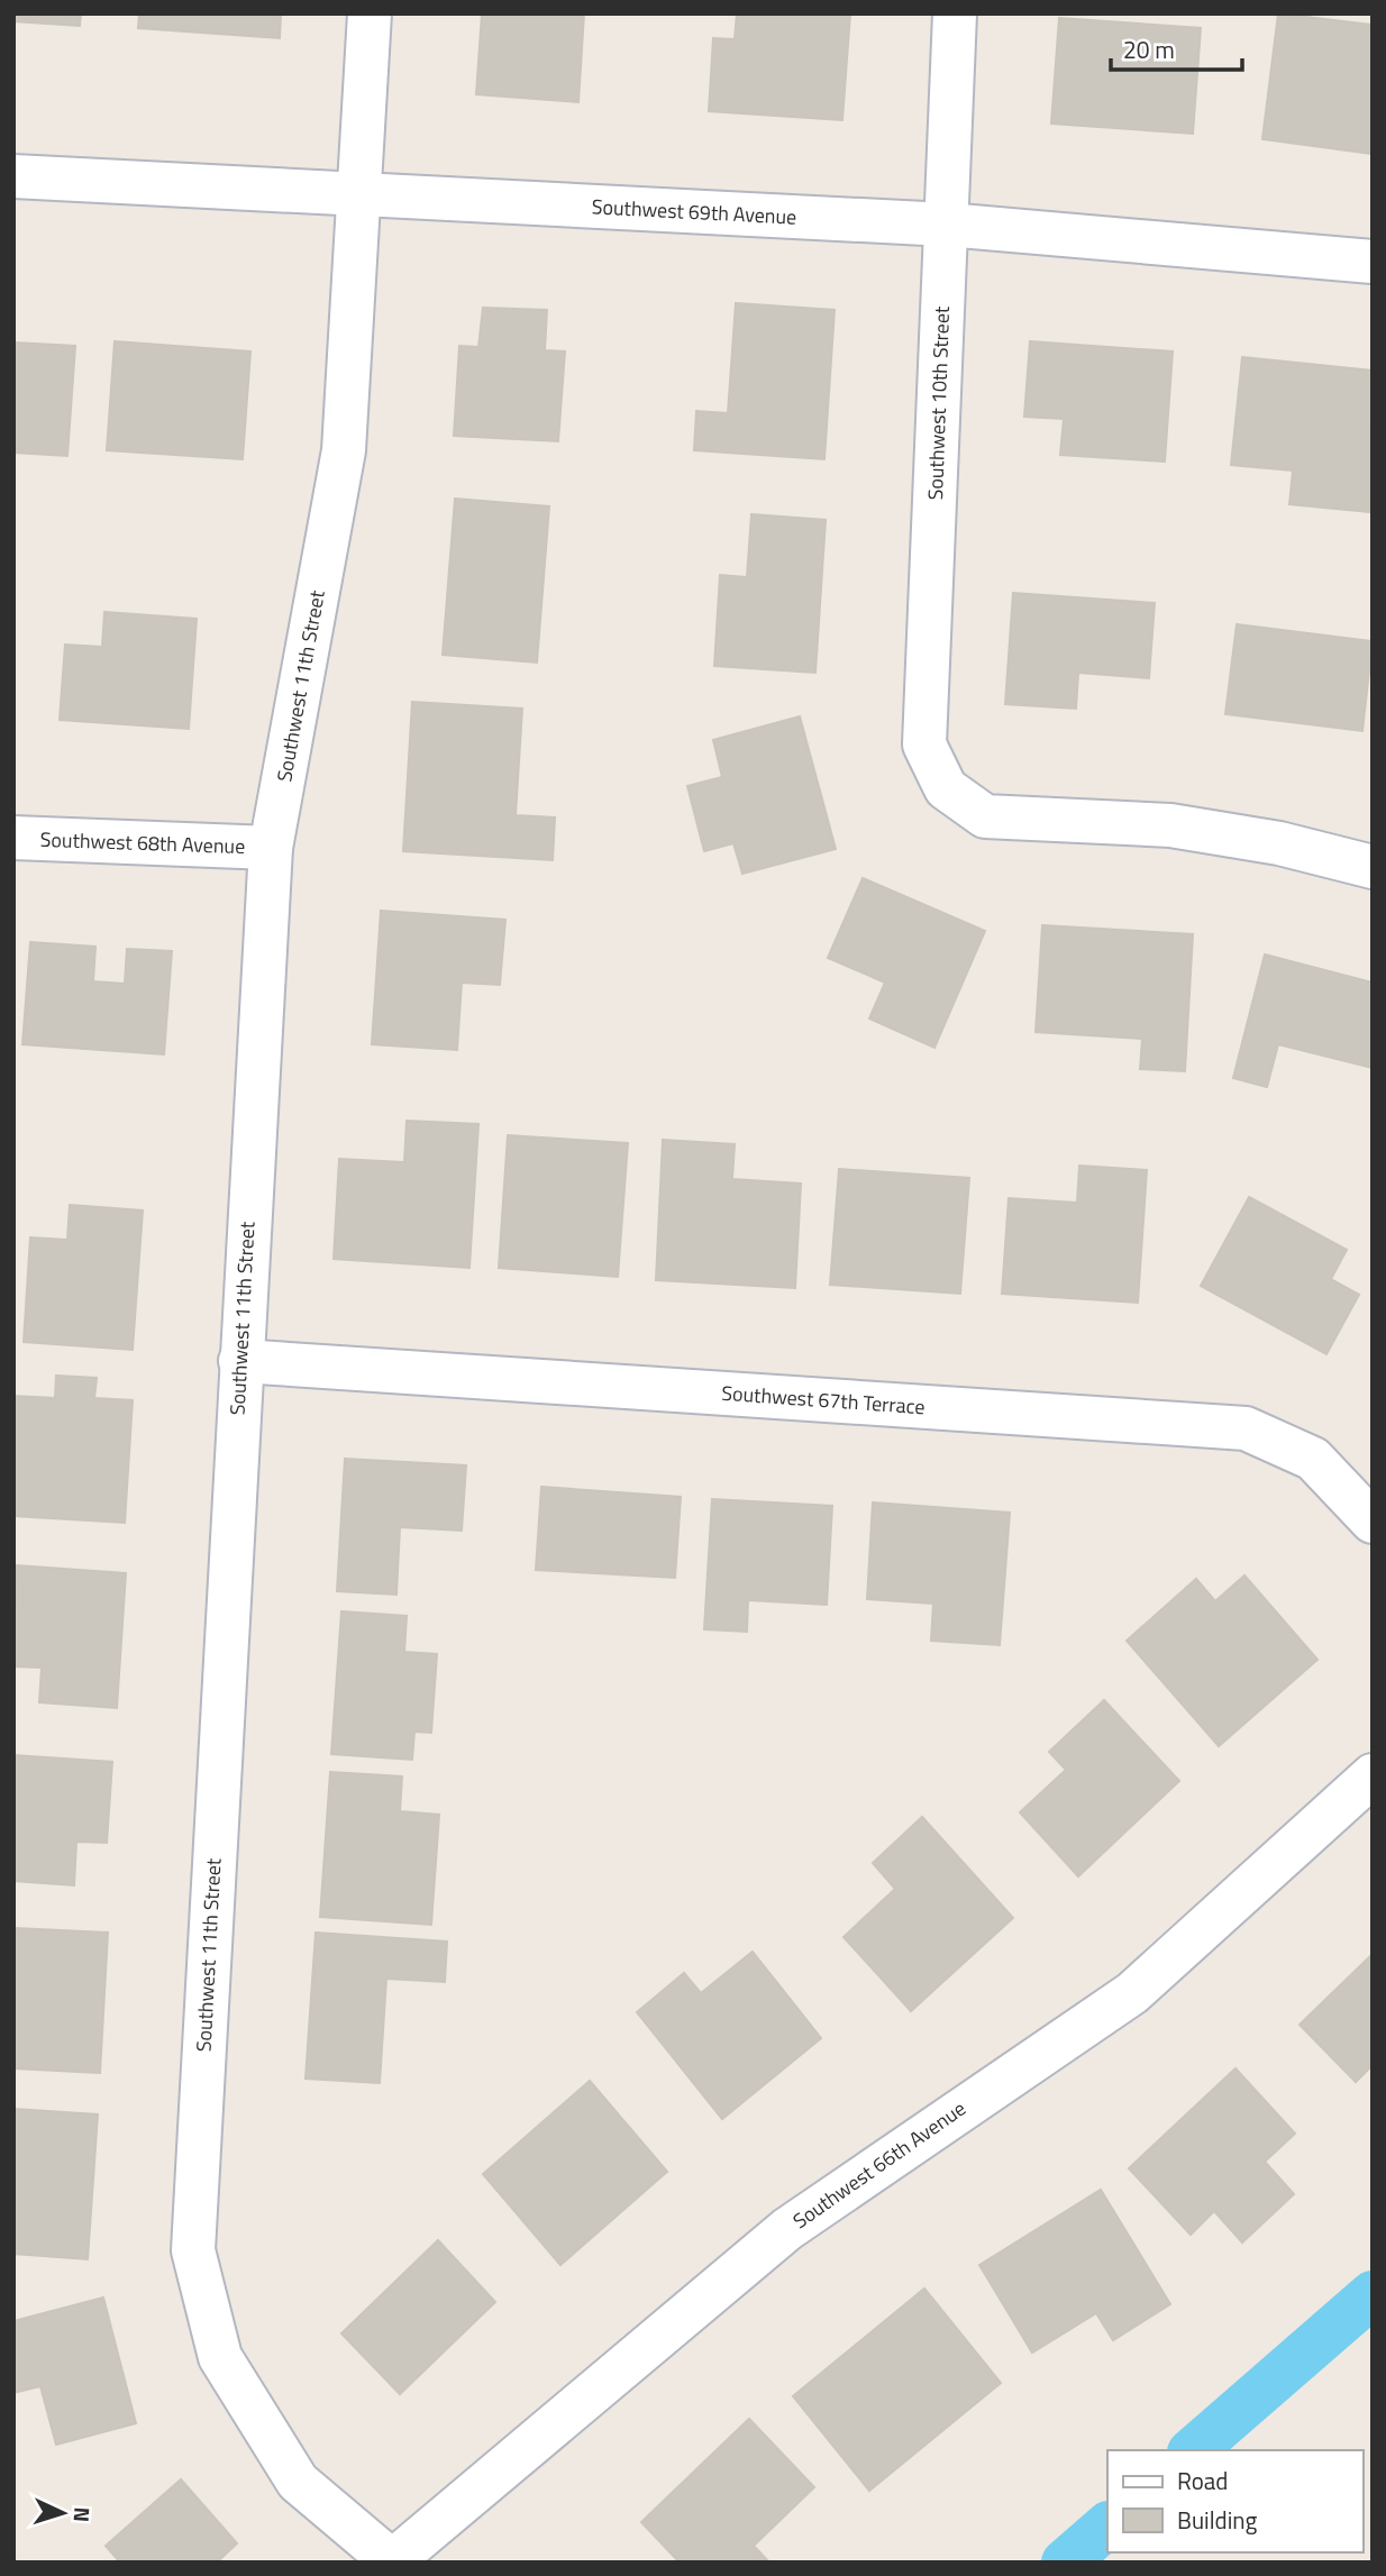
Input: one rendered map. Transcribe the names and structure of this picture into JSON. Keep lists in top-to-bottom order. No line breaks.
{"streets":{"street":["Southwest 69th Avenue","Southwest 10th Street","Southwest 11th Street","Southwest 68th Avenue","Southwest 67th Terrace","Southwest 66th Avenue"]},"crossings":[["Southwest 69th Avenue","Southwest 10th Street"],["Southwest 69th Avenue","Southwest 11th Street"],["Southwest 11th Street","Southwest 68th Avenue"],["Southwest 11th Street","Southwest 67th Terrace"],["Southwest 11th Street","Southwest 66th Avenue"]],"legend":["Road","Building"],"scale_bar":"20 m","north":"right"}
